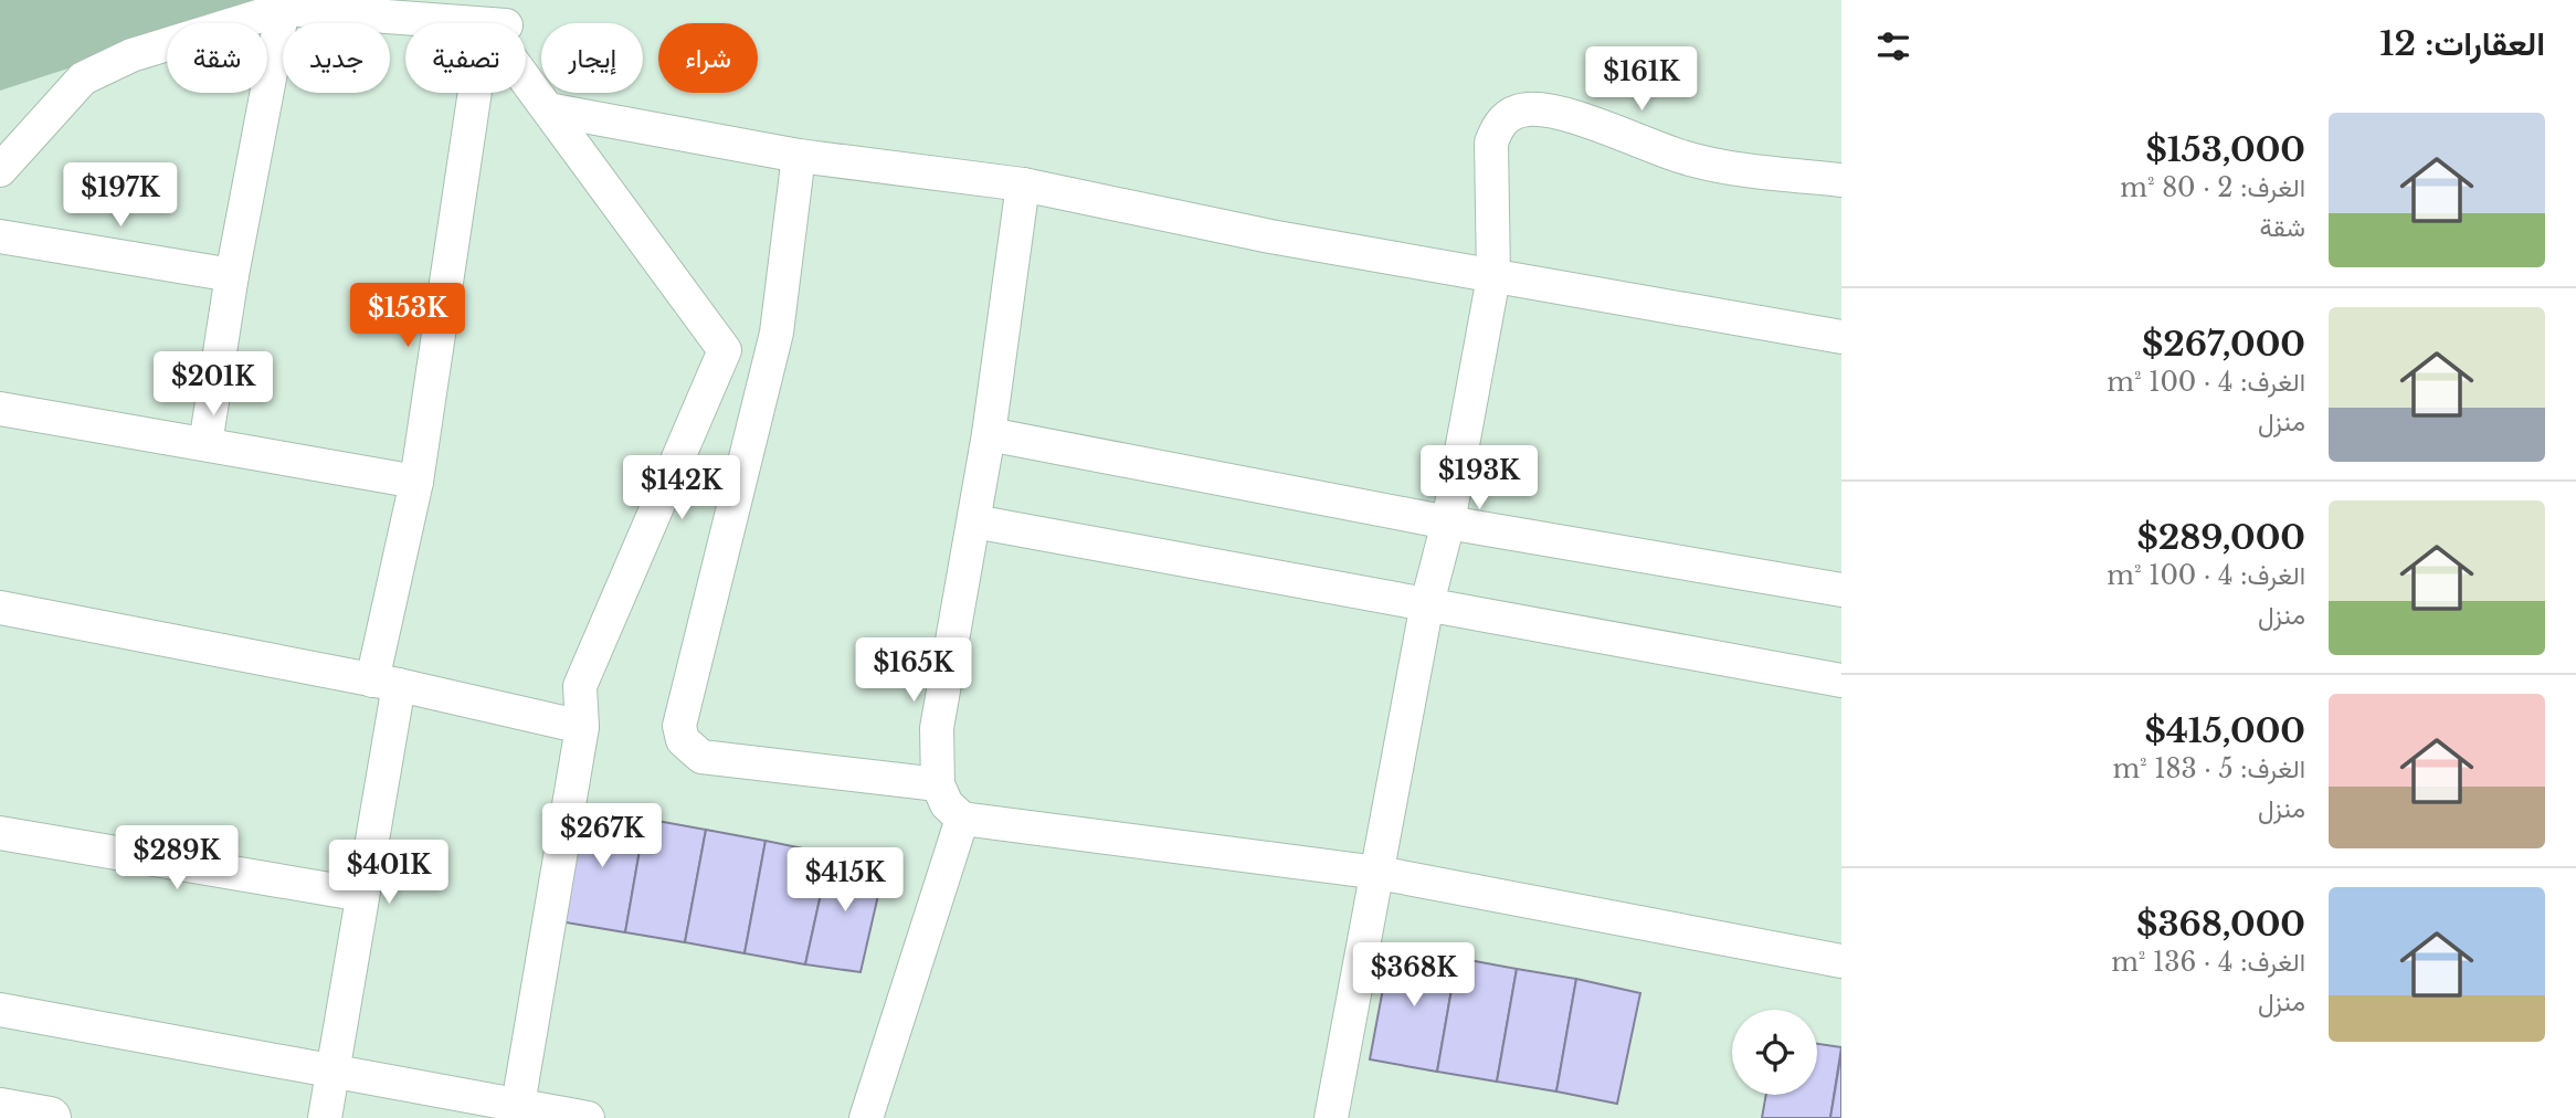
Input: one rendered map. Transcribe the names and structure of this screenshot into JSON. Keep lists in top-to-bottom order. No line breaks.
{"page":{"heading":"العقارات: 12","chip":["شراء","إيجار","تصفية","جديد","شقة"],"price":["$161K","$197K","$153K","$201K","$193K","$142K","$165K","$267K","$289K","$401K","$415K","$368K"],"list":[{"name":"$153,000","note":"الغرف: 2 · 80 m² · شقة"},{"name":"$267,000","note":"الغرف: 4 · 100 m² · منزل"},{"name":"$289,000","note":"الغرف: 4 · 100 m² · منزل"},{"name":"$415,000","note":"الغرف: 5 · 183 m² · منزل"},{"name":"$368,000","note":"الغرف: 4 · 136 m² · منزل"}]}}
